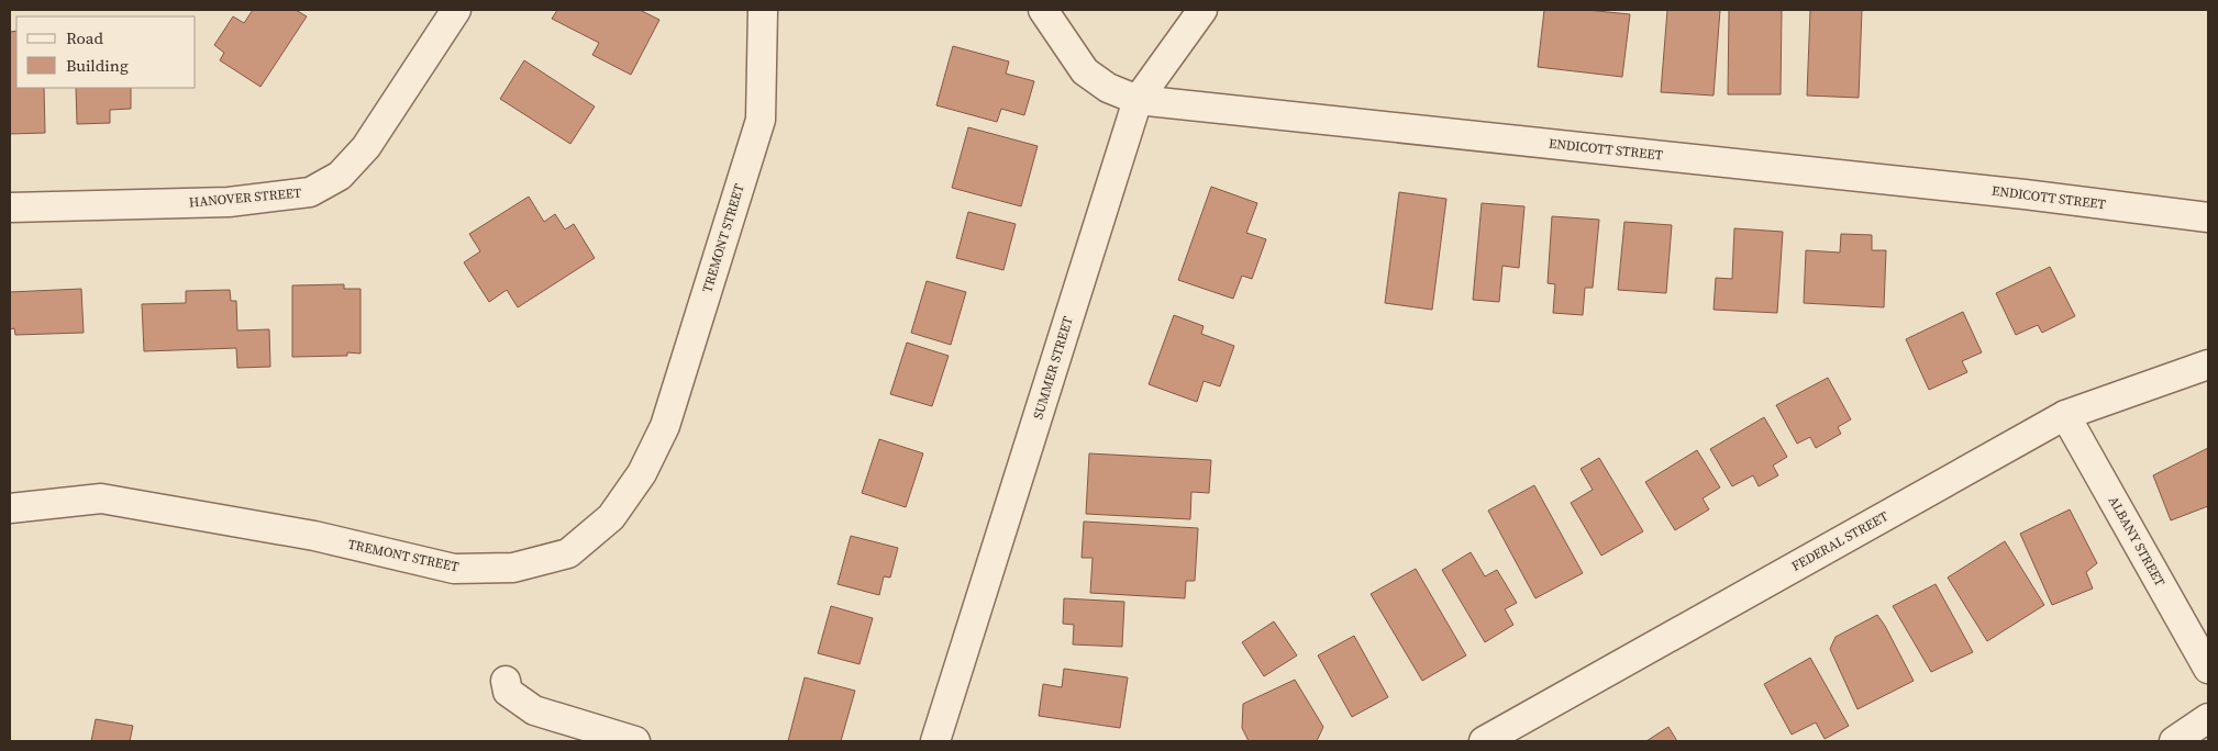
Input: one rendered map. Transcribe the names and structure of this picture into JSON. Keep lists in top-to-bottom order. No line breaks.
{"streets":{"street":["ENDICOTT STREET","HANOVER STREET","TREMONT STREET","SUMMER STREET","FEDERAL STREET","ALBANY STREET"]},"crossings":[["ENDICOTT STREET","SUMMER STREET"],["FEDERAL STREET","ALBANY STREET"]],"legend":["Road","Building"]}
